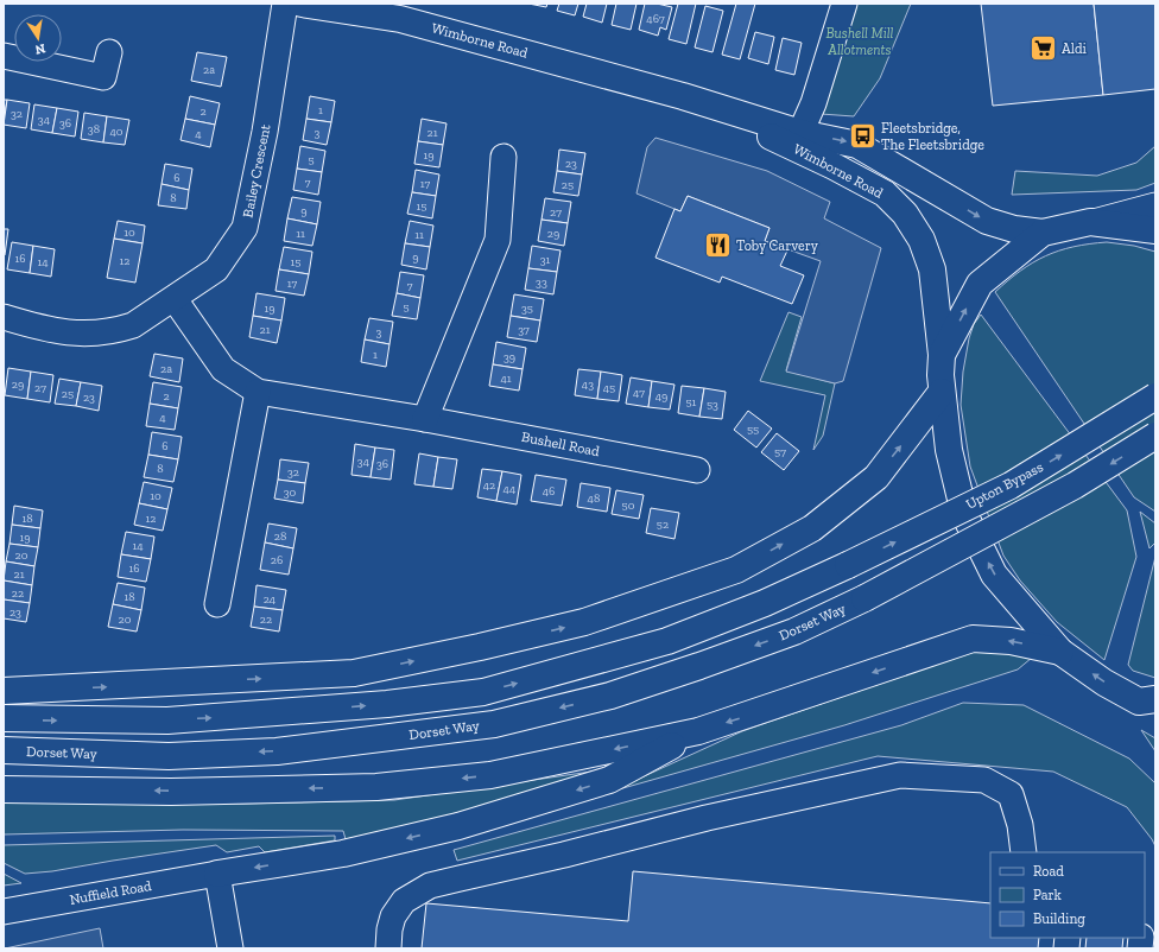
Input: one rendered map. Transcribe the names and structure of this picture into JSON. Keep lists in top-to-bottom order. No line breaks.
{"streets":{"highway":["Wimborne Road","Upton Bypass","Dorset Way"],"street":["Bailey Crescent","Bushell Road","Nuffield Road"]},"crossings":[["Bailey Crescent","Bushell Road"]],"parks":["Bushell Mill Allotments"],"places":{"supermarket":["Aldi"],"bus stop":["Fleetsbridge, The Fleetsbridge"],"restaurant":["Toby Carvery"]},"house_numbers":["467","2a","1","2","32","34","36","38","40","3","21","4","19","5","23","6","7","17","25","8","15","9","27","10","11","29","11","9","16","31","12","14","15","33","17","7","5","19","35","21","37","3","1","39","2a","41","29","43","27","45","47","25","2","49","23","51","53","4","55","6","57","34","36","8","32","42","44","46","30","10","48","50","18","12","52","28","19","14","20","26","16","21","22","18","24","23","20","22"],"legend":["Road","Park","Building"],"north":"bottom"}
